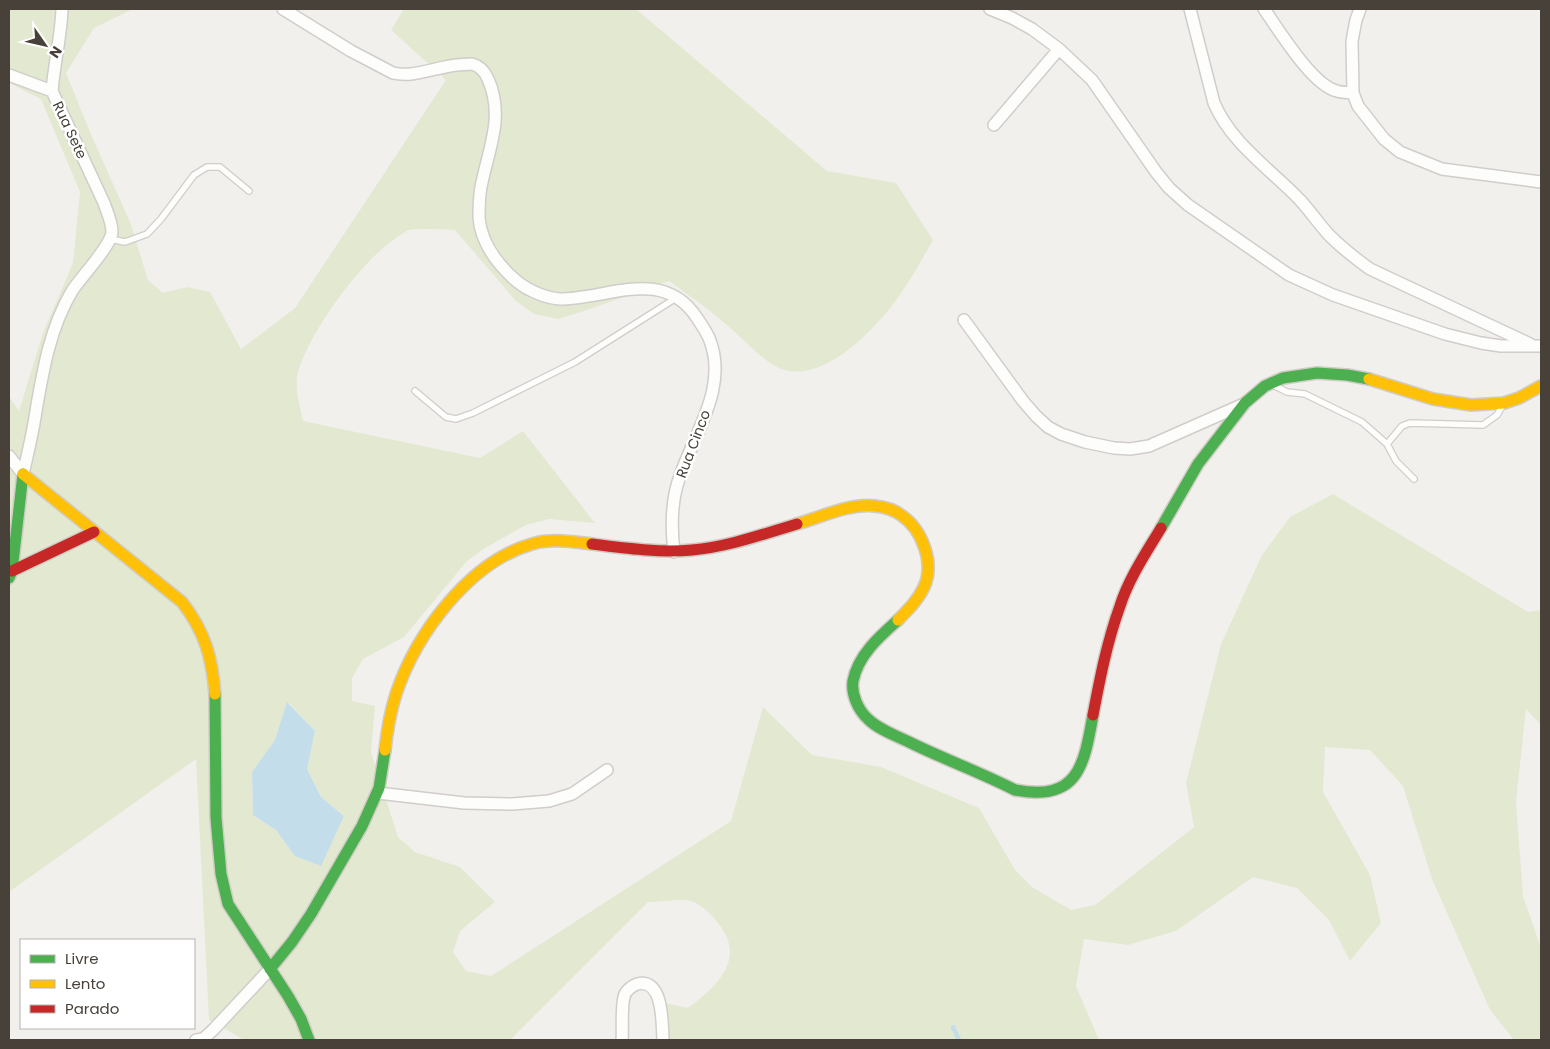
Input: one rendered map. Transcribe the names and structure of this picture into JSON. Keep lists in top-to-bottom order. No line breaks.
{"streets":{"street":["Rua Sete","Rua Cinco"]},"legend":["Livre","Lento","Parado"],"north":"bottom right"}
